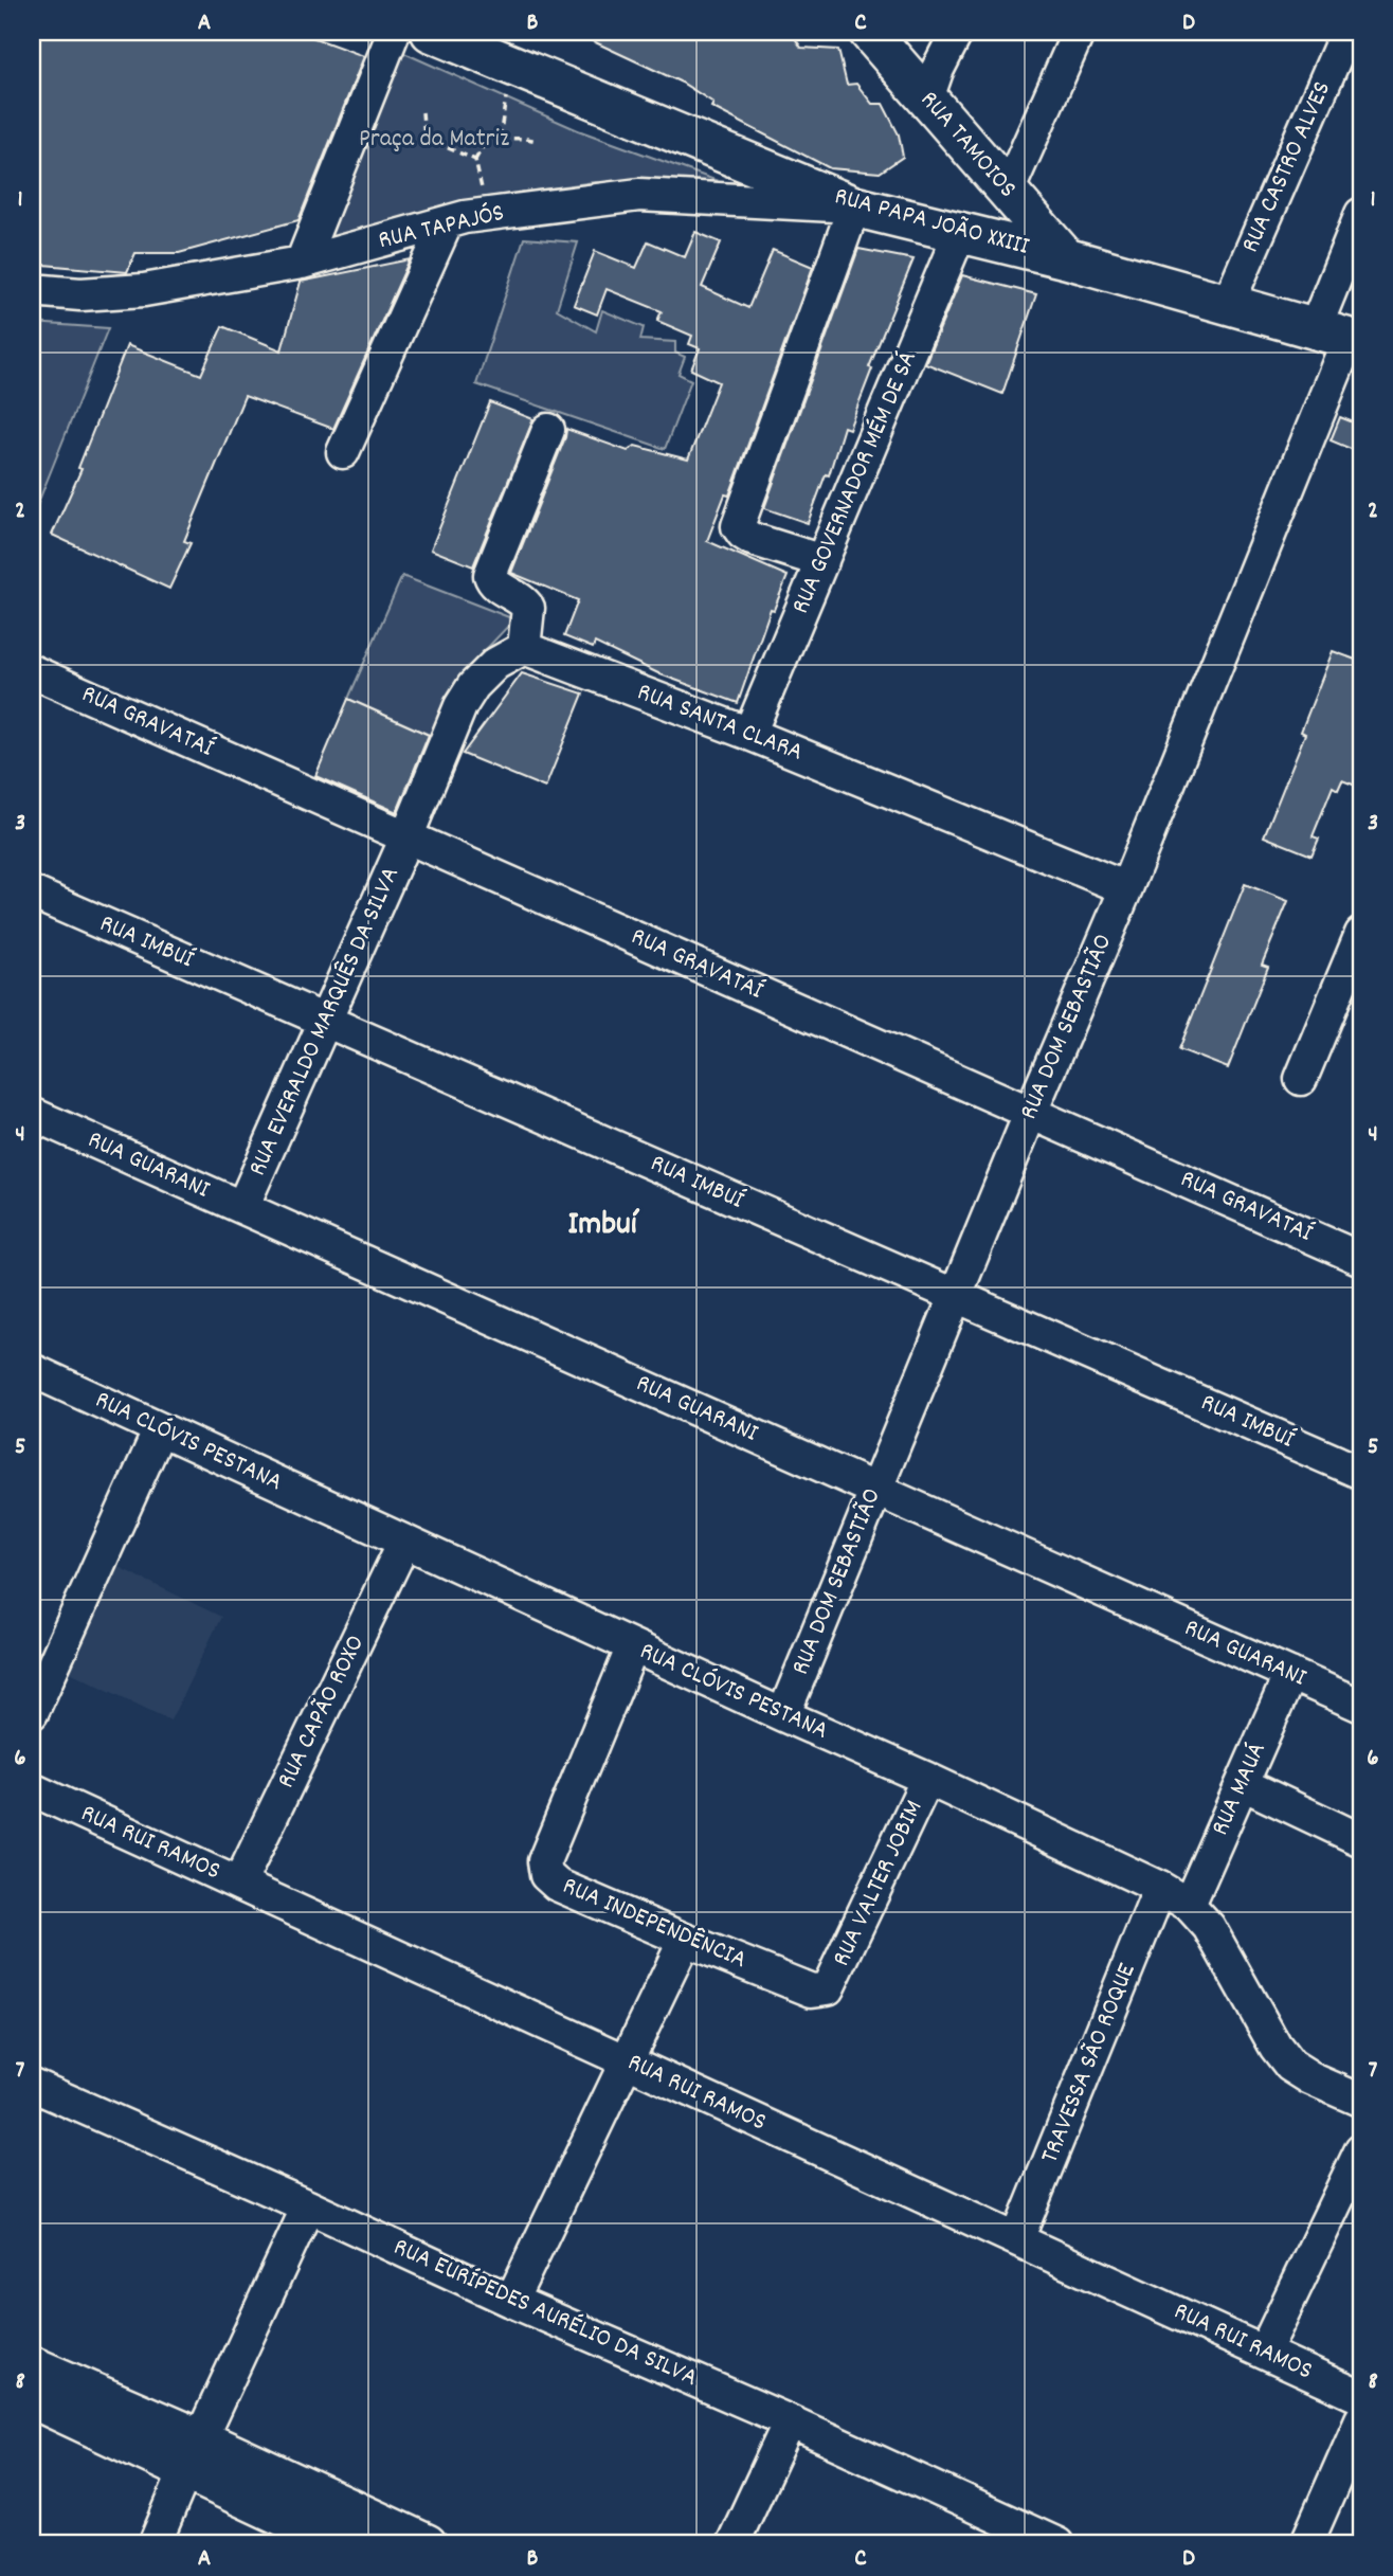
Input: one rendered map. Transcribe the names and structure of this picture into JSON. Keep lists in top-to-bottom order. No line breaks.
{"streets":{"main road":["RUA TAMOIOS","RUA PAPA JOÃO XXIII"],"street":["RUA CASTRO ALVES","RUA TAPAJÓS","RUA GOVERNADOR MÉM DE SÁ","RUA GRAVATAÍ","RUA SANTA CLARA","RUA IMBUÍ","RUA EVERALDO MARQUÊS DA SILVA","RUA DOM SEBASTIÃO","RUA GUARANI","RUA CLÓVIS PESTANA","RUA CAPÃO ROXO","RUA MAUÁ","RUA RUI RAMOS","RUA VALTER JOBIM","RUA INDEPENDÊNCIA","TRAVESSA SÃO ROQUE","RUA EURÍPEDES AURÉLIO DA SILVA"]},"crossings":[["RUA TAMOIOS","RUA PAPA JOÃO XXIII"],["RUA CASTRO ALVES","RUA PAPA JOÃO XXIII"],["RUA PAPA JOÃO XXIII","RUA TAPAJÓS"],["RUA PAPA JOÃO XXIII","RUA GOVERNADOR MÉM DE SÁ"],["RUA PAPA JOÃO XXIII","RUA DOM SEBASTIÃO"],["RUA GOVERNADOR MÉM DE SÁ","RUA SANTA CLARA"],["RUA GRAVATAÍ","RUA EVERALDO MARQUÊS DA SILVA"],["RUA GRAVATAÍ","RUA DOM SEBASTIÃO"],["RUA SANTA CLARA","RUA DOM SEBASTIÃO"],["RUA IMBUÍ","RUA EVERALDO MARQUÊS DA SILVA"],["RUA IMBUÍ","RUA DOM SEBASTIÃO"],["RUA EVERALDO MARQUÊS DA SILVA","RUA GUARANI"],["RUA DOM SEBASTIÃO","RUA GUARANI"],["RUA DOM SEBASTIÃO","RUA CLÓVIS PESTANA"],["RUA GUARANI","RUA MAUÁ"],["RUA CLÓVIS PESTANA","RUA CAPÃO ROXO"],["RUA CLÓVIS PESTANA","RUA MAUÁ"],["RUA CLÓVIS PESTANA","RUA VALTER JOBIM"],["RUA CLÓVIS PESTANA","RUA INDEPENDÊNCIA"],["RUA CLÓVIS PESTANA","TRAVESSA SÃO ROQUE"],["RUA CAPÃO ROXO","RUA RUI RAMOS"],["RUA RUI RAMOS","TRAVESSA SÃO ROQUE"],["RUA VALTER JOBIM","RUA INDEPENDÊNCIA"]],"districts":["Imbuí"],"parks":["Praça da Matriz"],"grid":{"columns":["A","B","C","D"],"rows":["1","2","3","4","5","6","7","8"]}}
